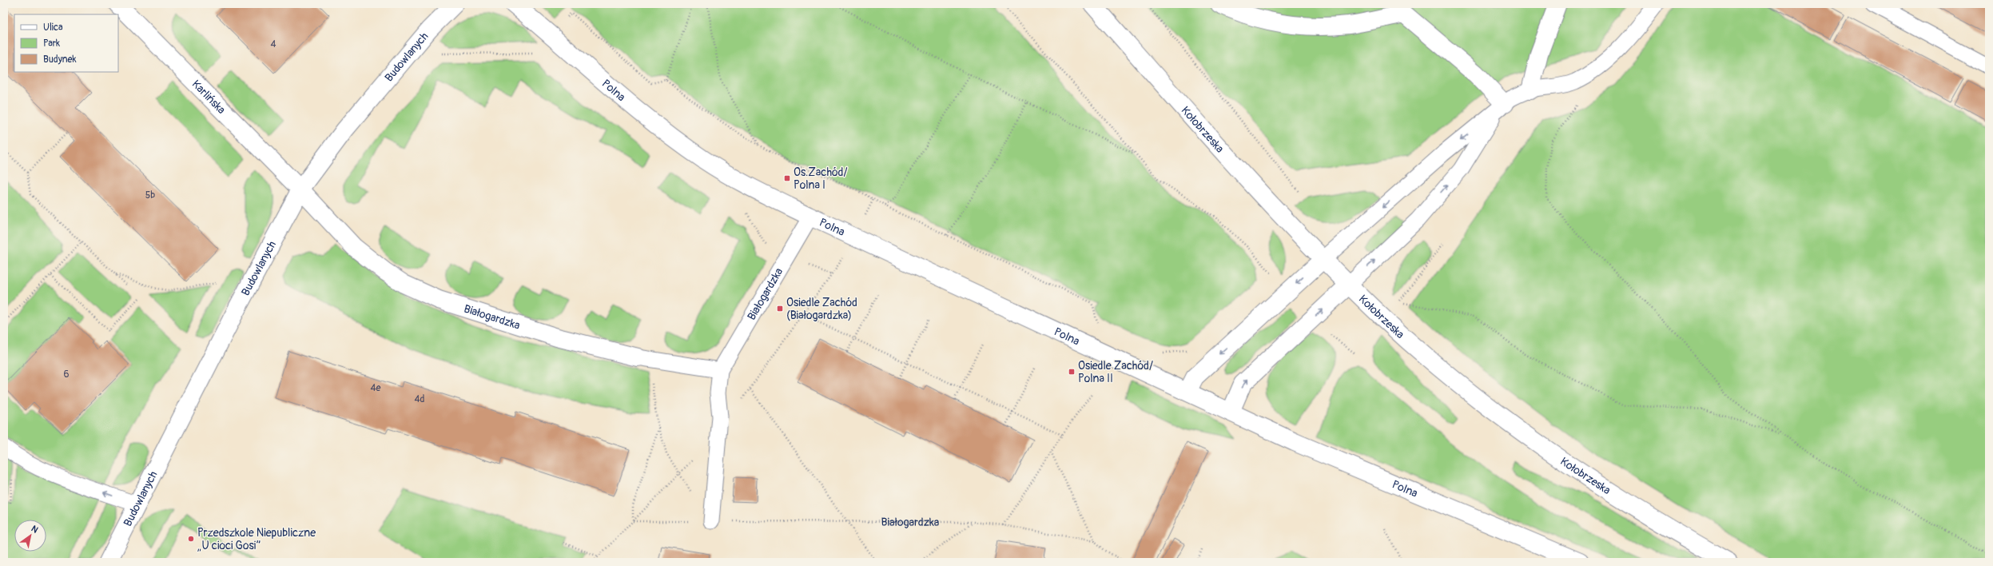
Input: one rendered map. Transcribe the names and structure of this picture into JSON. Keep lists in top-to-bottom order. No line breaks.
{"streets":{"street":["Budowlanych","Polna","Karlińska","Kołobrzeska","Białogardzka"]},"crossings":[["Budowlanych","Karlińska"],["Budowlanych","Białogardzka"],["Polna","Białogardzka"],["Karlińska","Białogardzka"]],"places":{"transit":["Os.Zachód/ Polna I","Osiedle Zachód (Białogardzka)","Osiedle Zachód/ Polna II"],"other":["Przedszkole Niepubliczne „U cioci Gosi”"]},"house_numbers":["4","5b","6","4e","4d"],"legend":["Ulica","Park","Budynek"],"north":"top right"}
